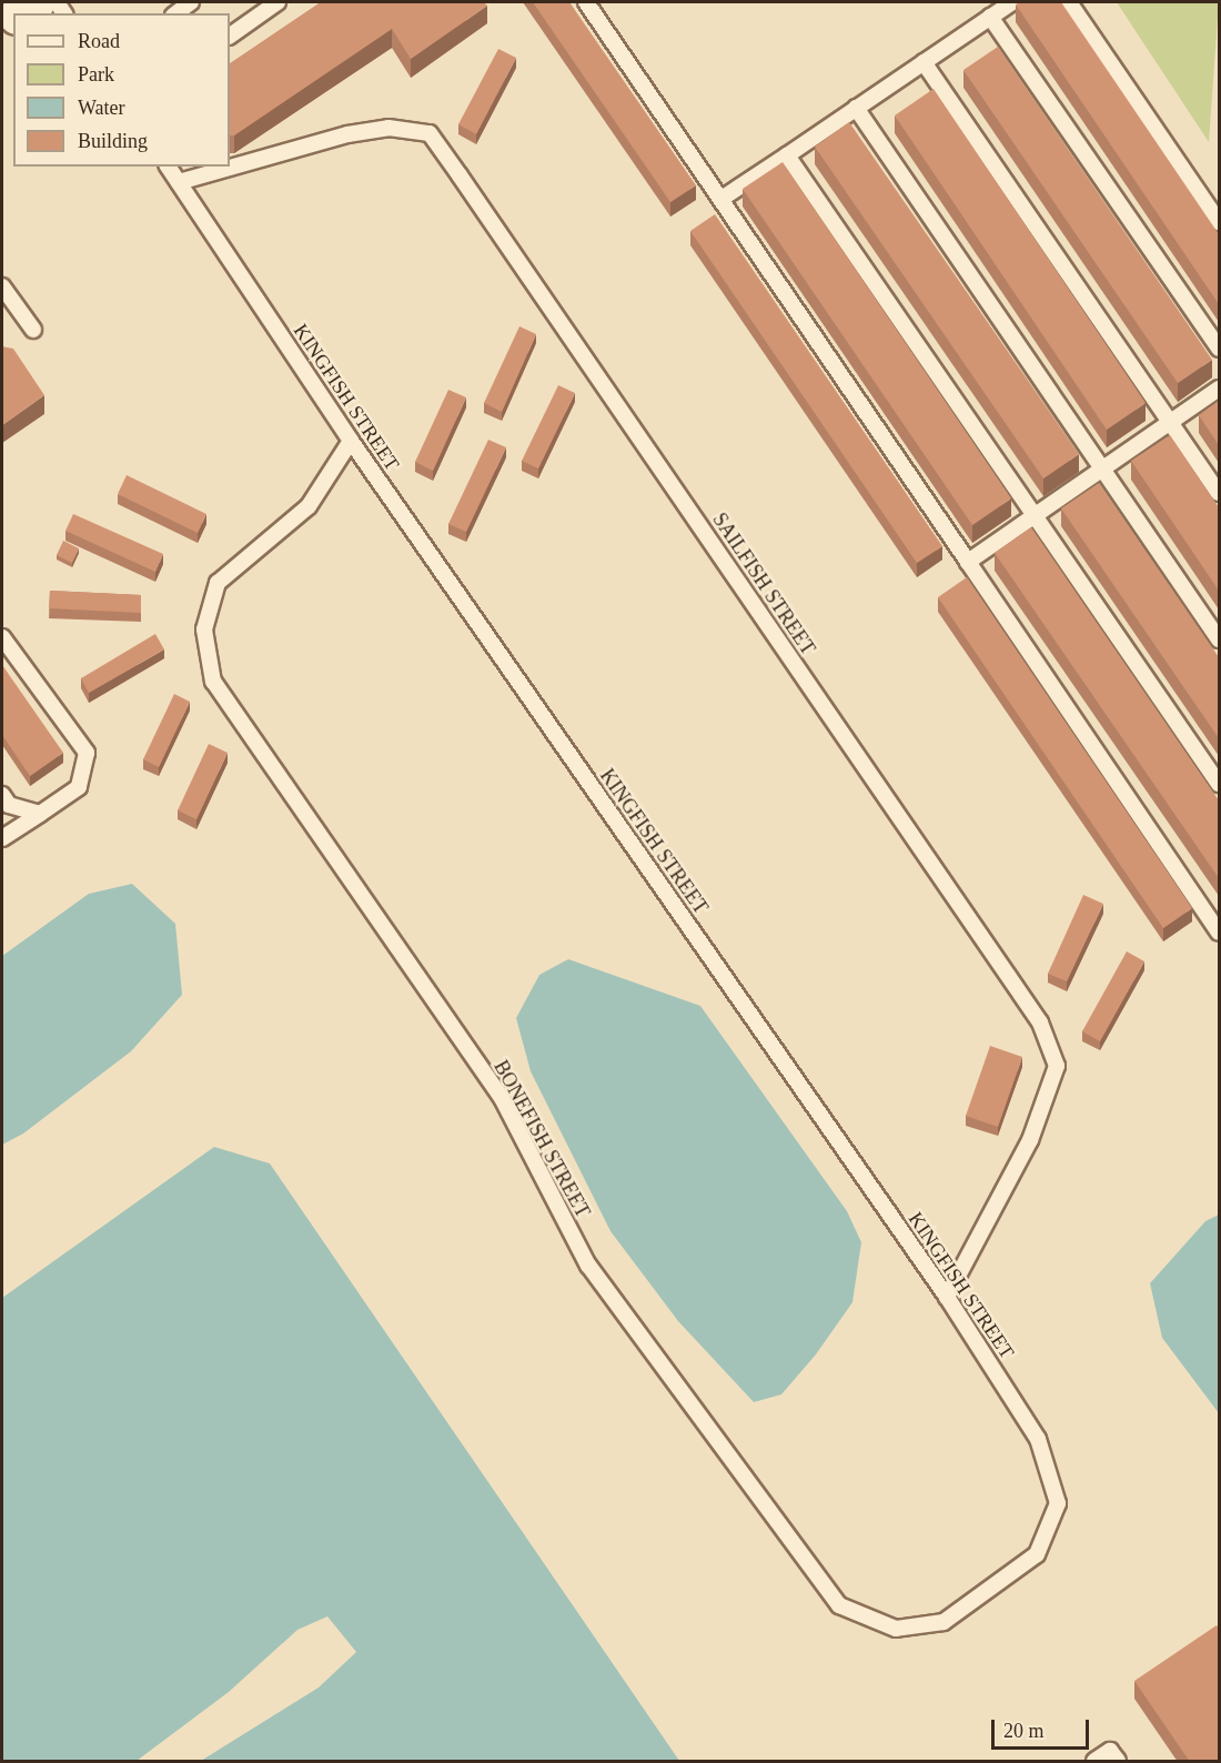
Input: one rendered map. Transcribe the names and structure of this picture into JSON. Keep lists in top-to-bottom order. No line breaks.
{"streets":{"lane":["KINGFISH STREET","SAILFISH STREET","BONEFISH STREET"]},"crossings":[["KINGFISH STREET","SAILFISH STREET"],["KINGFISH STREET","BONEFISH STREET"]],"legend":["Road","Park","Water","Building"],"scale_bar":"20 m"}
